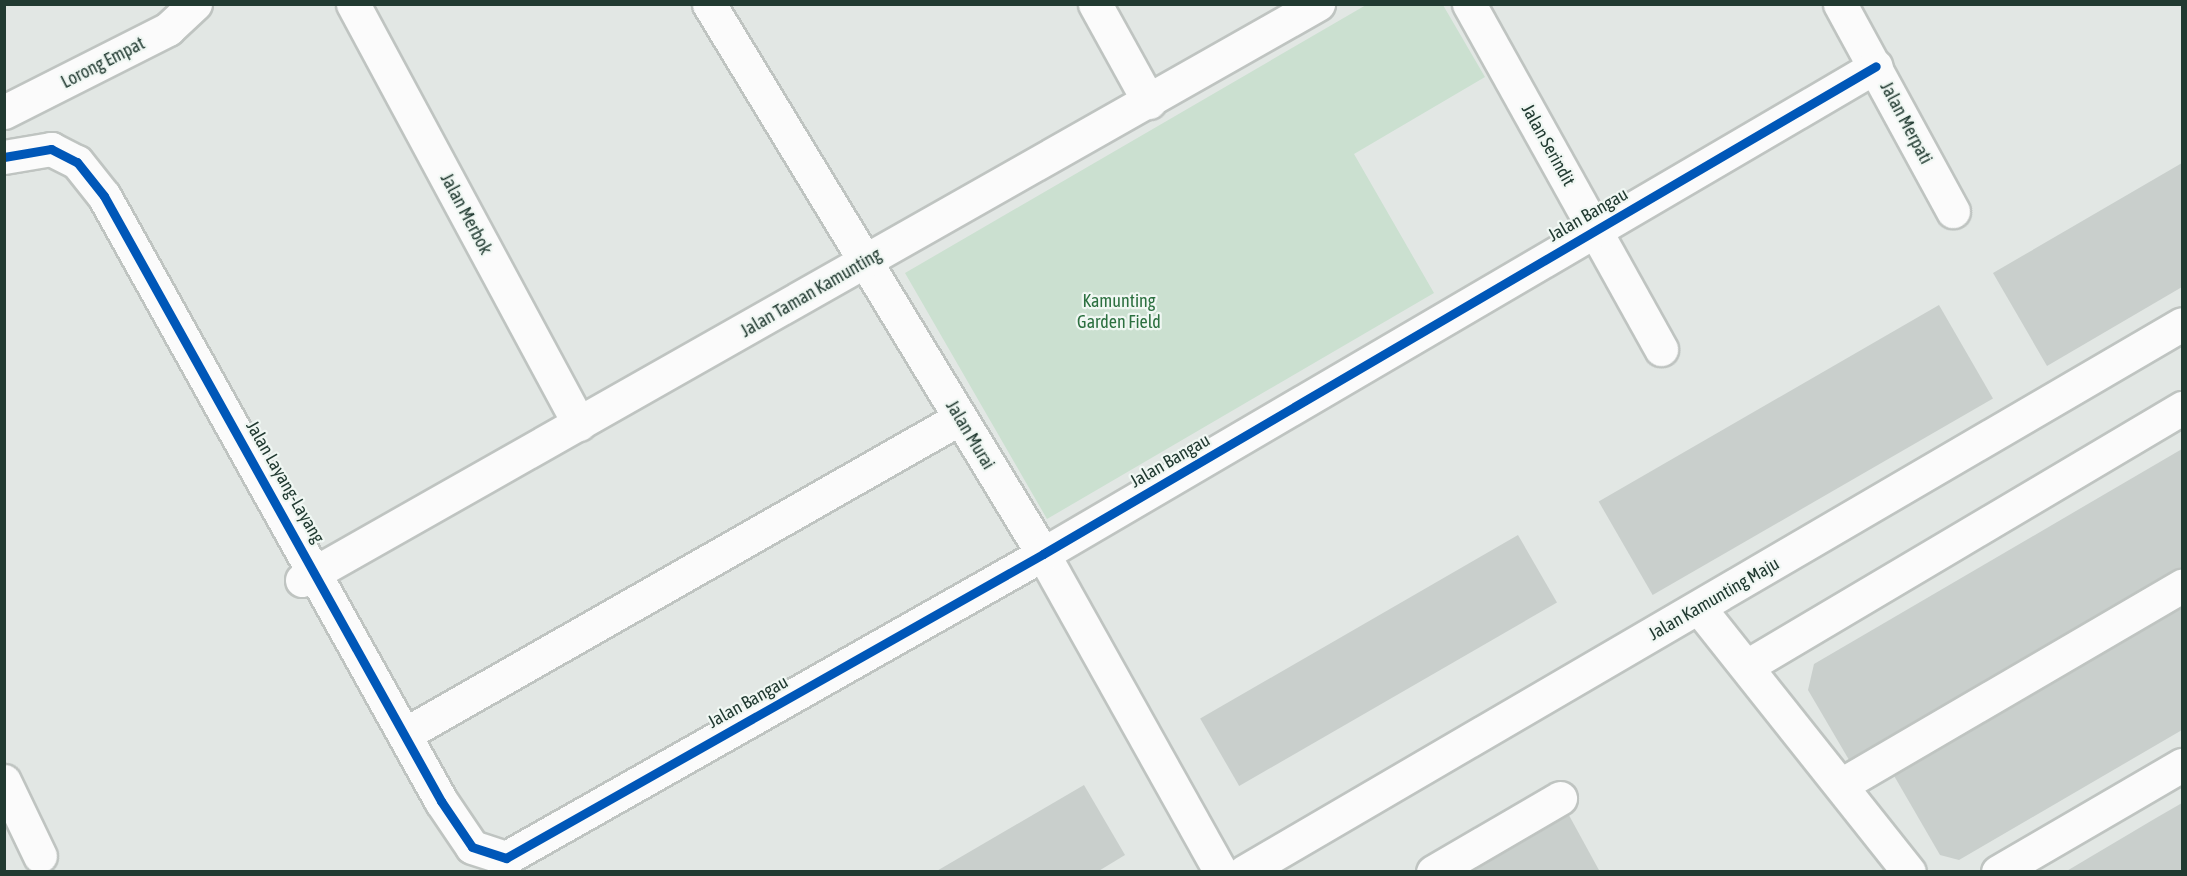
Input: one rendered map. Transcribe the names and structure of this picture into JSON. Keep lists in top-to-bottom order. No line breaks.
{"streets":{"street":["Lorong Empat","Jalan Merpati","Jalan Serindit","Jalan Merbok","Jalan Bangau","Jalan Taman Kamunting","Jalan Murai","Jalan Layang-Layang","Jalan Kamunting Maju"]},"crossings":[["Jalan Merpati","Jalan Bangau"],["Jalan Serindit","Jalan Bangau"],["Jalan Merbok","Jalan Taman Kamunting"],["Jalan Bangau","Jalan Murai"],["Jalan Bangau","Jalan Layang-Layang"],["Jalan Taman Kamunting","Jalan Murai"],["Jalan Taman Kamunting","Jalan Layang-Layang"]],"parks":["Kamunting Garden Field"]}
